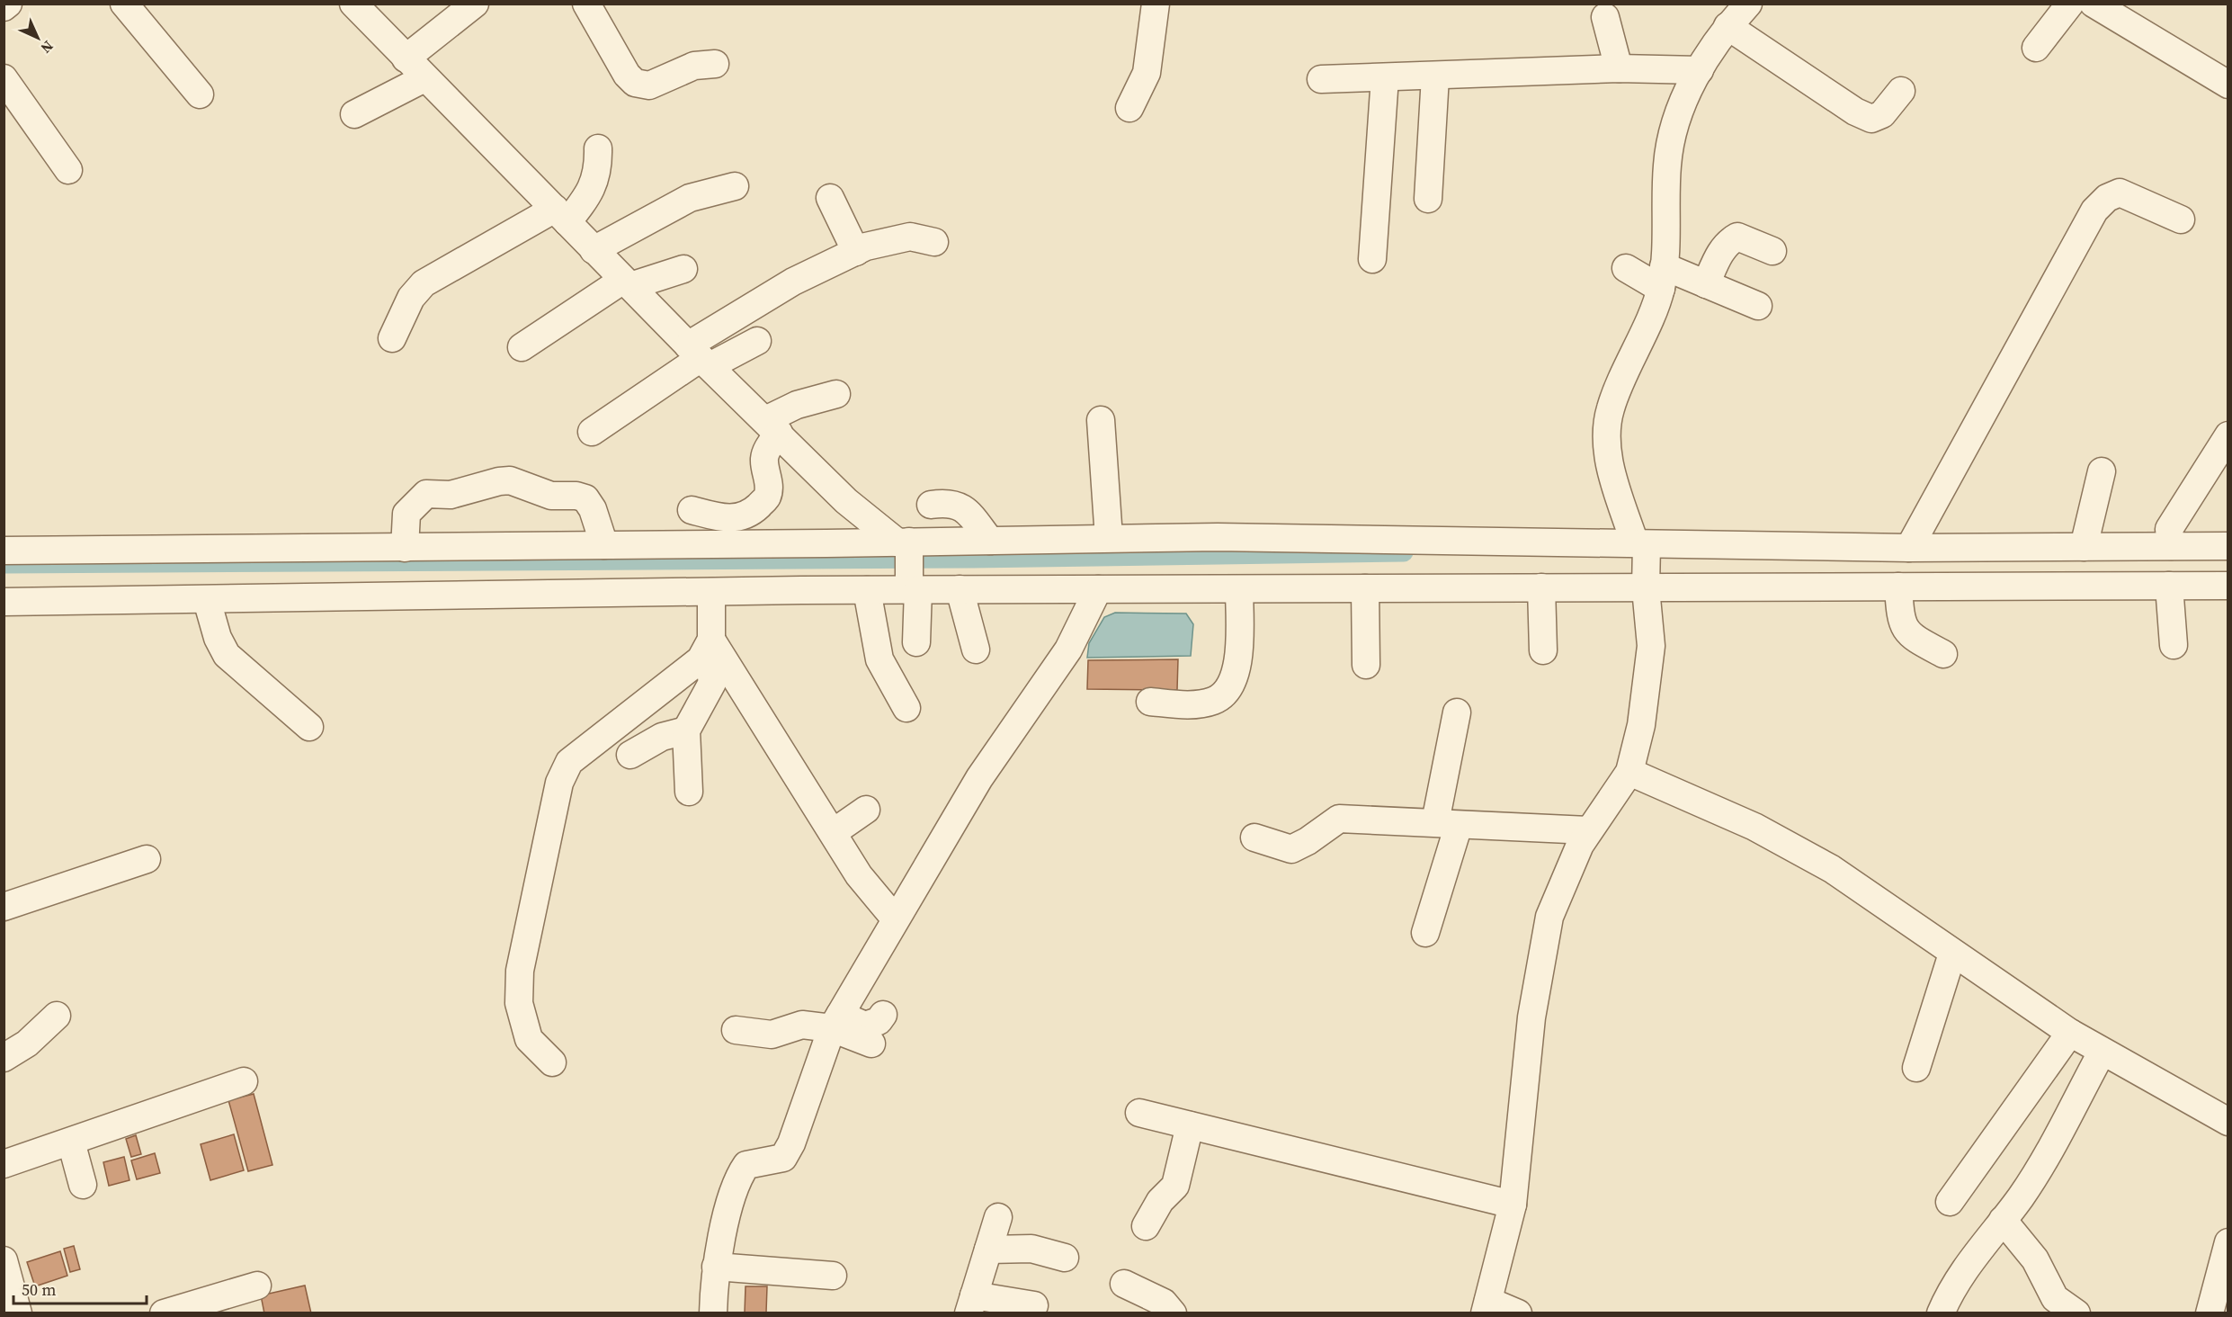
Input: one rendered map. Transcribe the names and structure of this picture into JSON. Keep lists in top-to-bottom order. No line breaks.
{"scale_bar":"50 m","north":"bottom right"}
